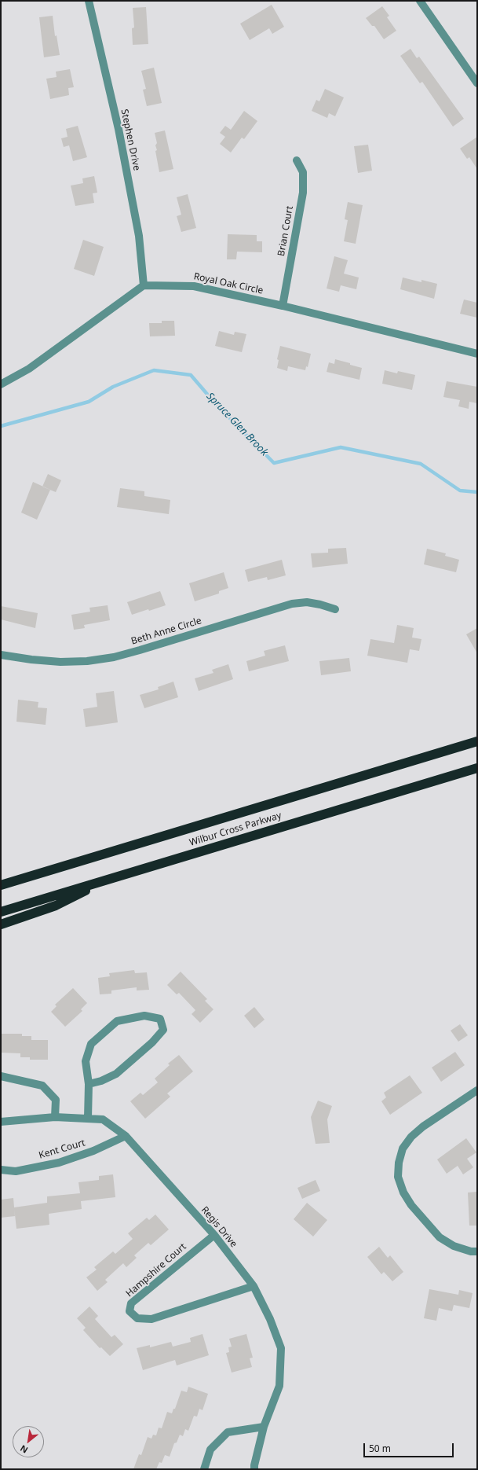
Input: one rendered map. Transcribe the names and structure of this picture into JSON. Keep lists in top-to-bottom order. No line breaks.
{"streets":{"highway":["Wilbur Cross Parkway"],"street":["Stephen Drive","Brian Court","Royal Oak Circle","Beth Anne Circle","Kent Court","Regis Drive","Hampshire Court"]},"crossings":[["Stephen Drive","Royal Oak Circle"],["Brian Court","Royal Oak Circle"],["Kent Court","Regis Drive"],["Regis Drive","Hampshire Court"]],"water":["Spruce Glen Brook"],"scale_bar":"50 m","north":"bottom left"}
